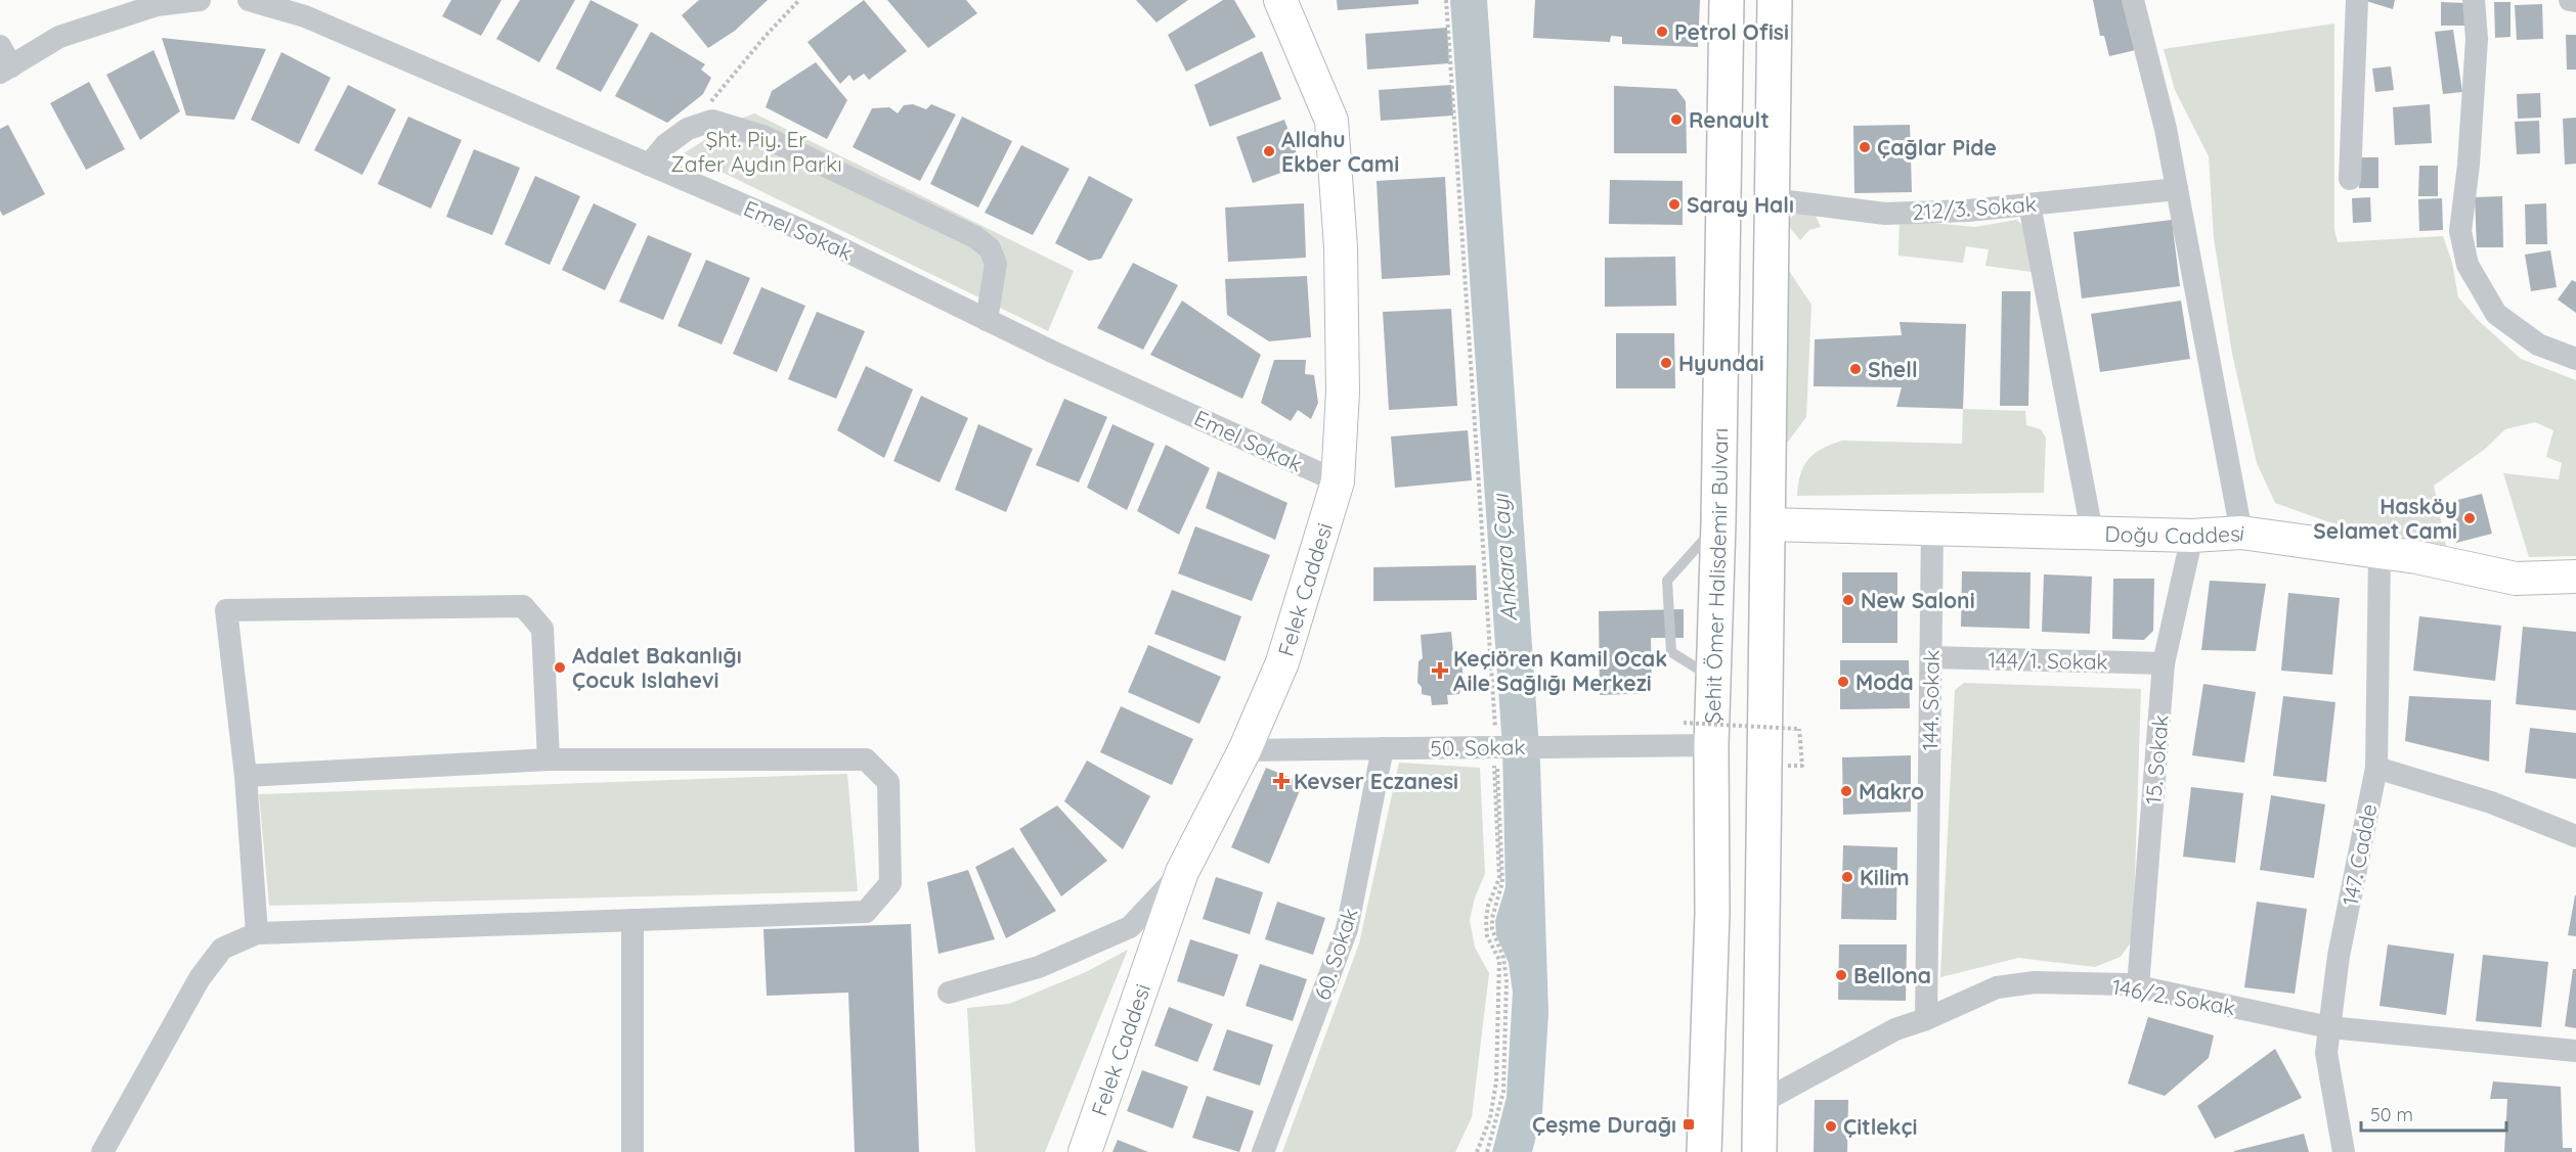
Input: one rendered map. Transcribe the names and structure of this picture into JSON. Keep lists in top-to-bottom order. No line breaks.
{"streets":{"highway":["Şehit Ömer Halisdemir Bulvarı"],"street":["212/3. Sokak","Emel Sokak","Doğu Caddesi","Felek Caddesi","144/1. Sokak","144. Sokak","50. Sokak","15. Sokak","147. Cadde","60. Sokak","146/2. Sokak"]},"crossings":[["Emel Sokak","Felek Caddesi"],["Doğu Caddesi","144. Sokak"],["Doğu Caddesi","15. Sokak"],["Doğu Caddesi","147. Cadde"],["Şehit Ömer Halisdemir Bulvarı","50. Sokak"],["Felek Caddesi","50. Sokak"],["144/1. Sokak","144. Sokak"],["144/1. Sokak","15. Sokak"],["144. Sokak","146/2. Sokak"],["50. Sokak","60. Sokak"],["15. Sokak","146/2. Sokak"],["147. Cadde","146/2. Sokak"]],"water":["Ankara Çayı"],"parks":["Şht. Piy. Er Zafer Aydın Parkı"],"places":{"other":["Petrol Ofisi","Renault","Çağlar Pide","Allahu Ekber Cami","Saray Halı","Hyundai","Shell","Hasköy Selamet Cami","New Saloni","Adalet Bakanlığı Çocuk Islahevi","Moda","Makro","Kilim","Bellona","Çitlekçi"],"health":["Keçiören Kamil Ocak Aile Sağlığı Merkezi","Kevser Eczanesi"],"transit":["Çeşme Durağı"]},"scale_bar":"50 m"}
